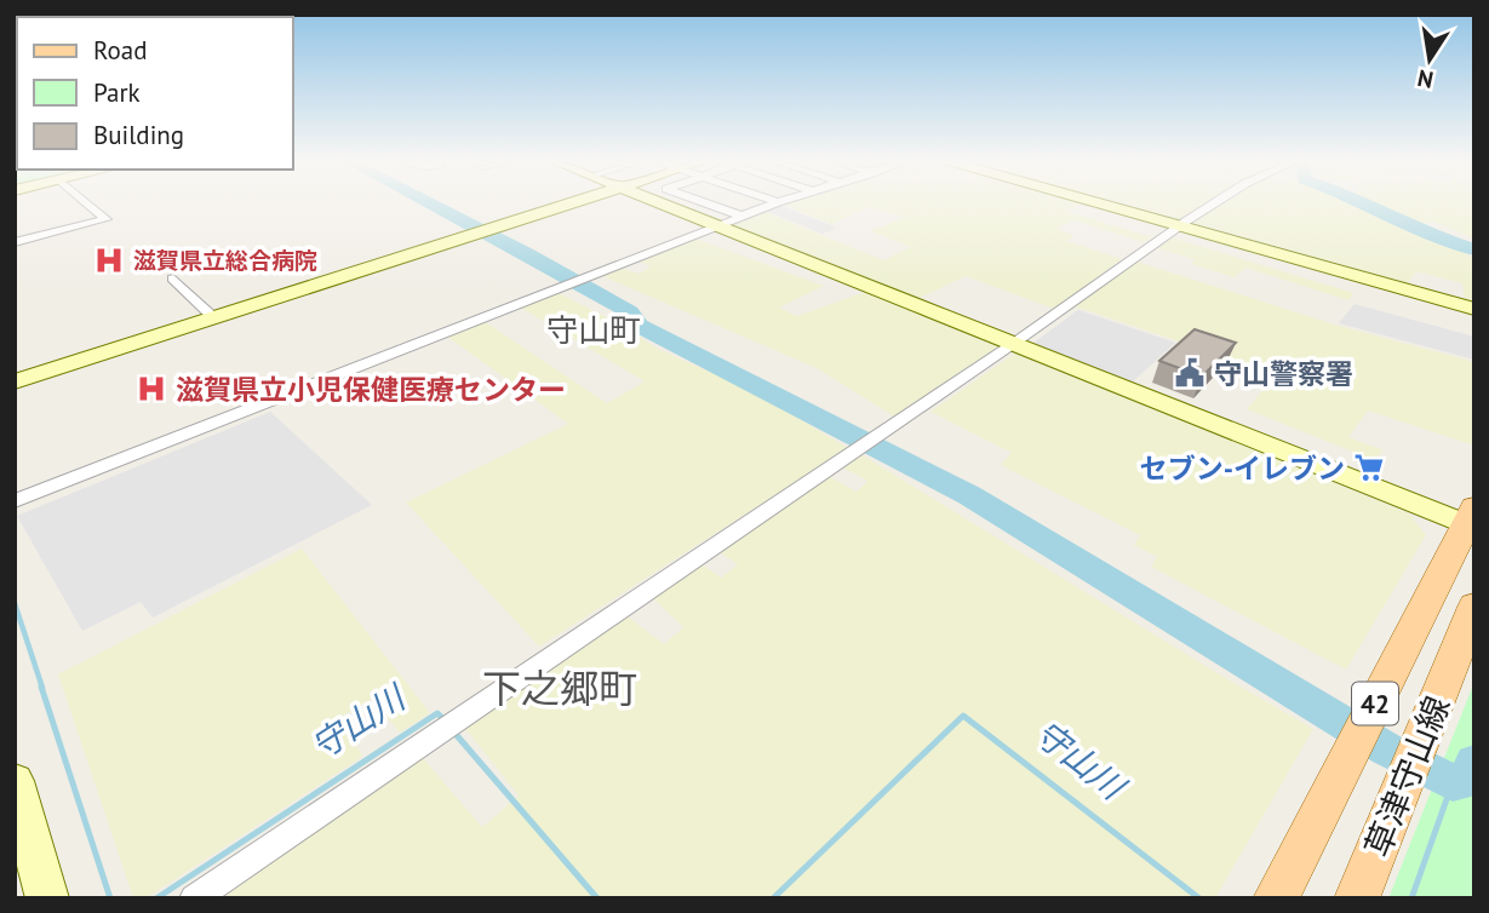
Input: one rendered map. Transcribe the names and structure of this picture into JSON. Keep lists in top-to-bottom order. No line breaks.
{"streets":{"main road":["42","草津守山線"]},"districts":["守山町","下之郷町"],"water":["守山川"],"places":{"hospital":["滋賀県立総合病院","滋賀県立小児保健医療センター"],"public building":["守山警察署"],"supermarket":["セブン-イレブン"]},"legend":["Road","Park","Building"],"north":"bottom"}
